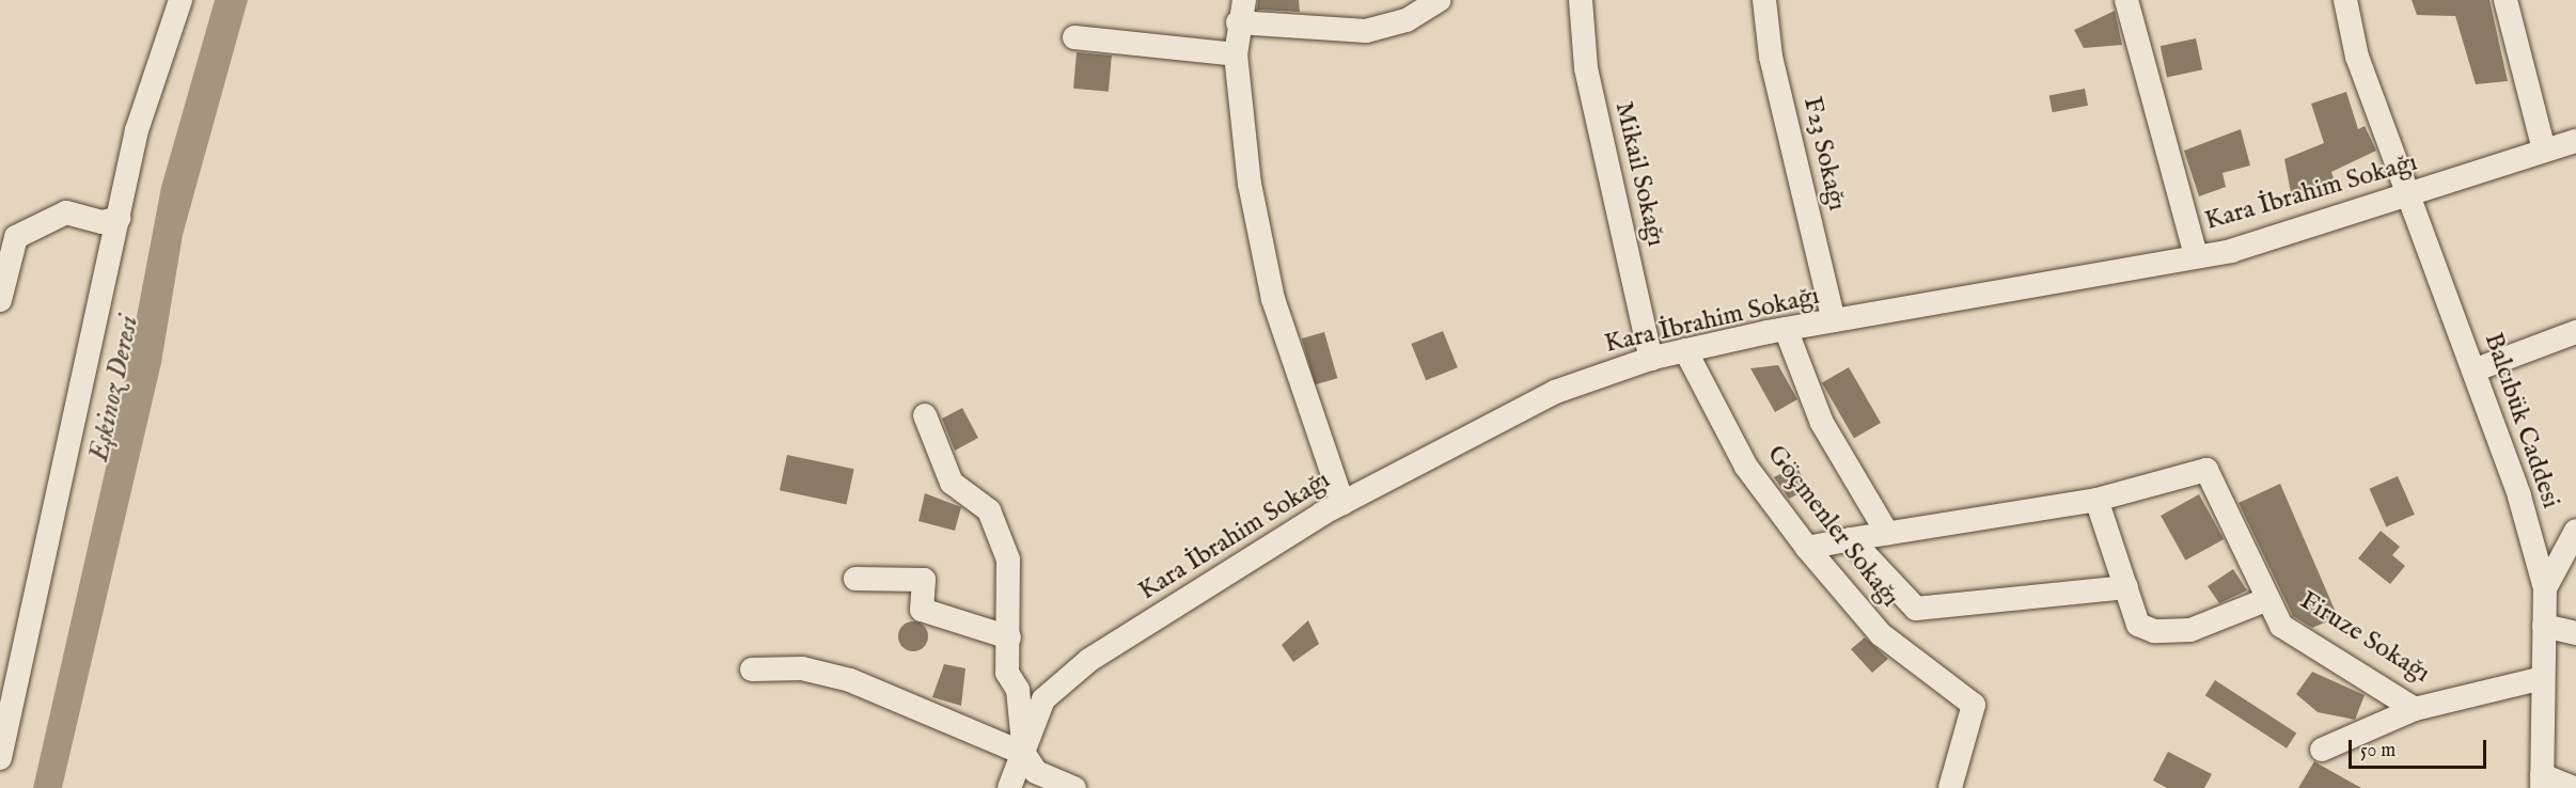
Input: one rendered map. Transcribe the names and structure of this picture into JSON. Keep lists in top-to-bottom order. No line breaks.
{"streets":{"street":["F23 Sokağı","Mikail Sokağı","Kara İbrahim Sokağı","Balcıbük Caddesi","Göçmenler Sokağı","Firuze Sokağı"]},"crossings":[["F23 Sokağı","Kara İbrahim Sokağı"],["Mikail Sokağı","Kara İbrahim Sokağı"],["Kara İbrahim Sokağı","Balcıbük Caddesi"],["Kara İbrahim Sokağı","Göçmenler Sokağı"],["Balcıbük Caddesi","Firuze Sokağı"]],"water":["Eşkinoz Deresi"],"scale_bar":"50 m"}
